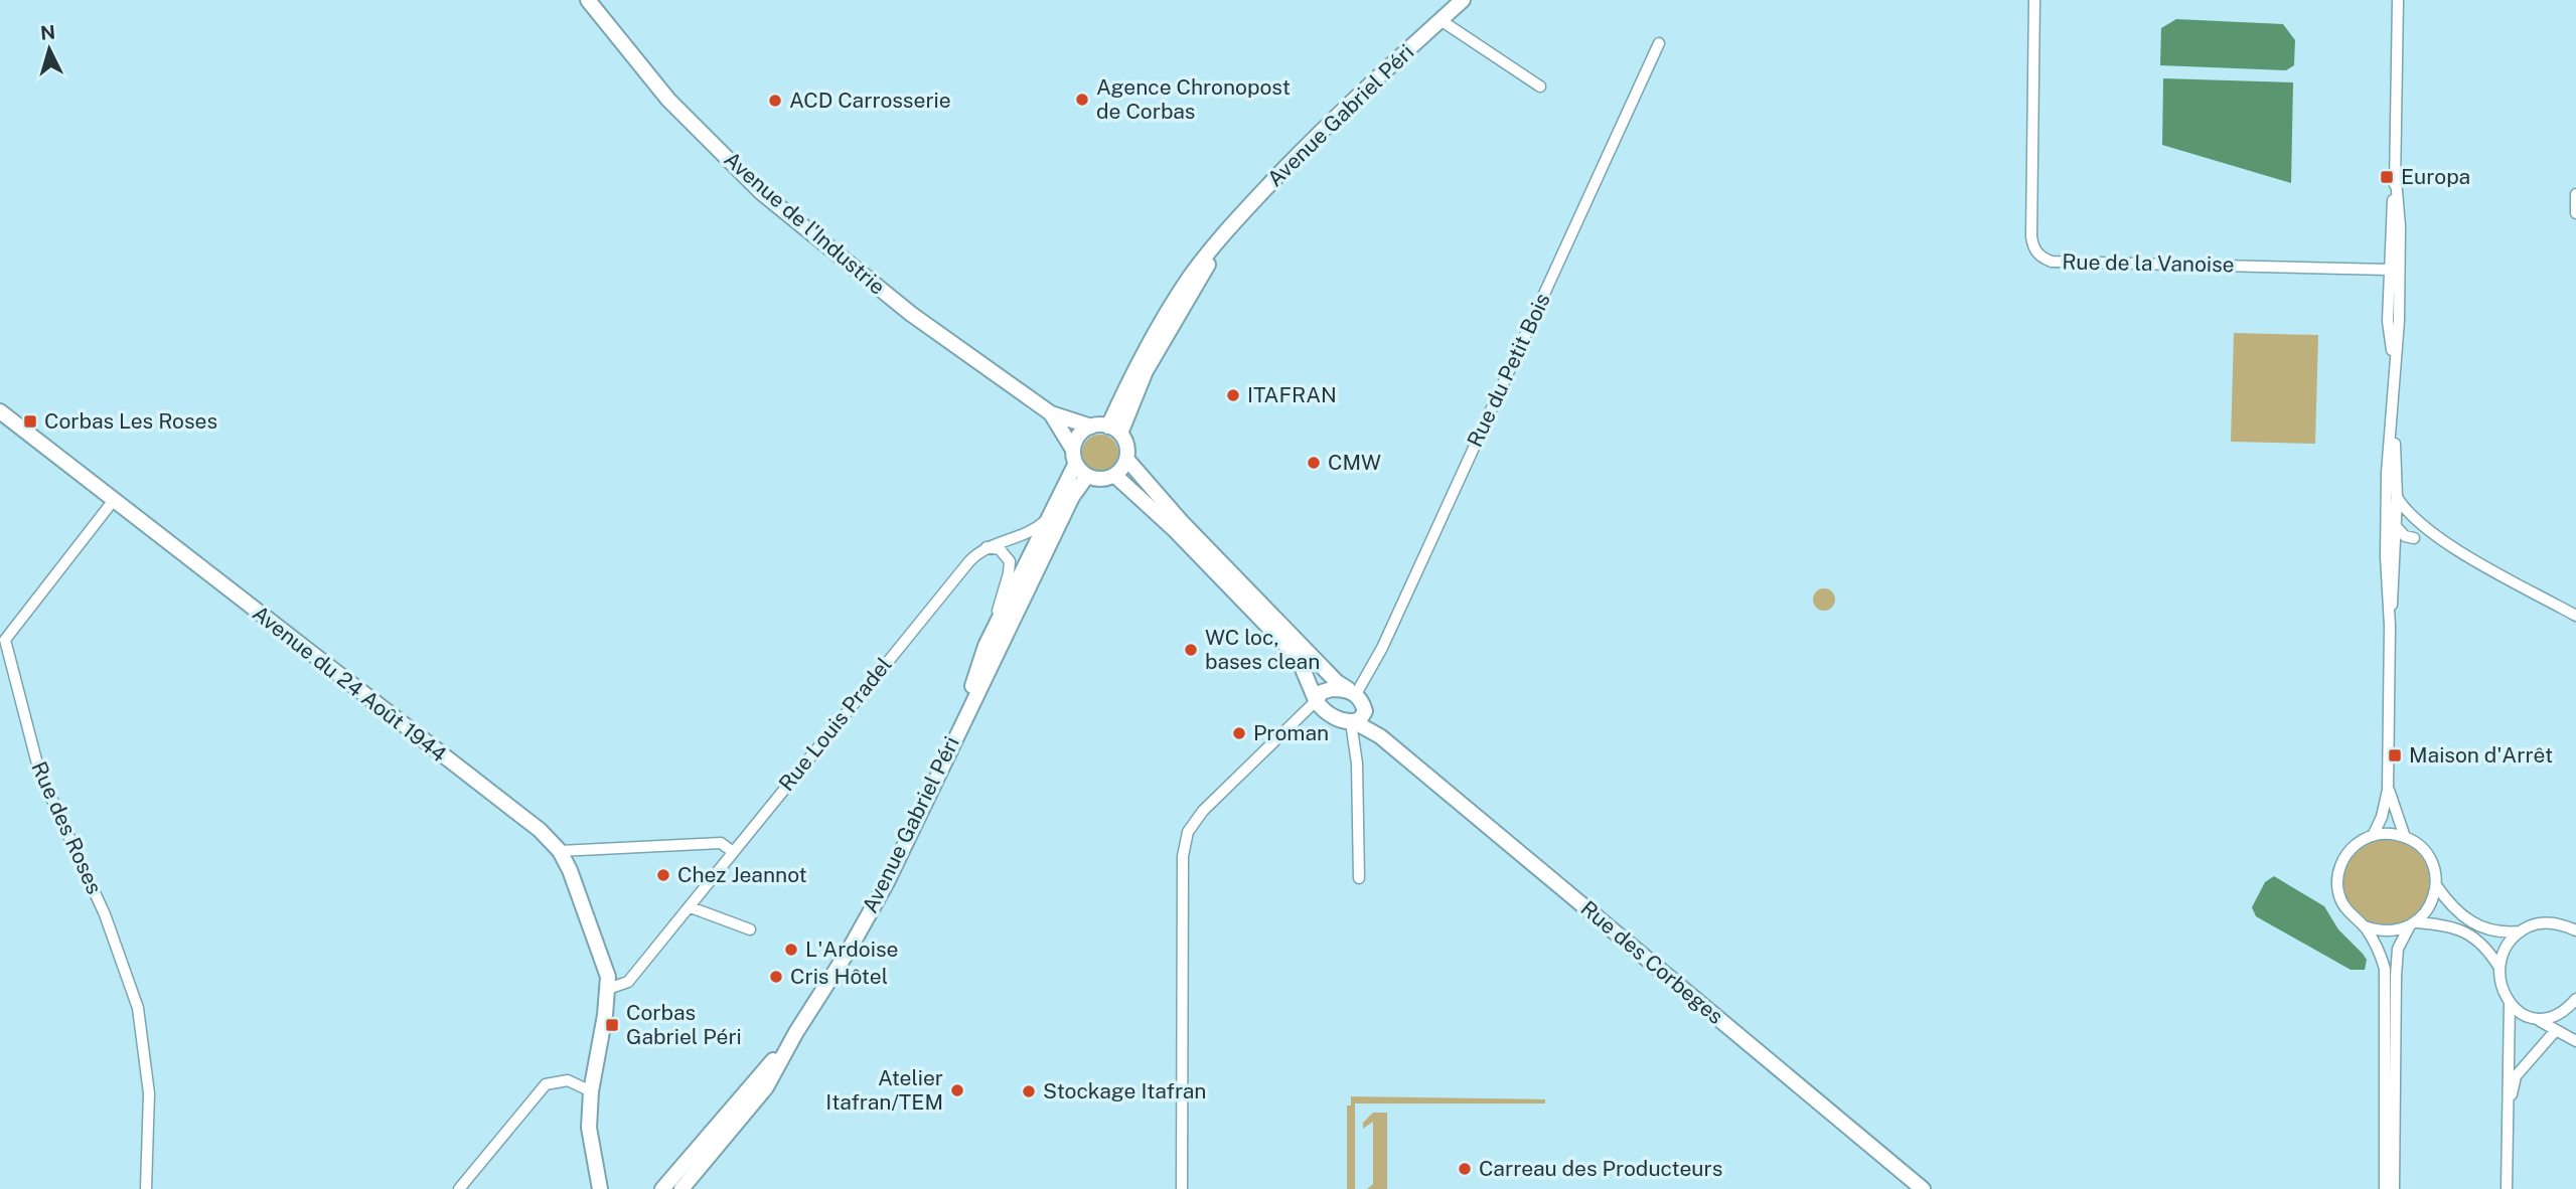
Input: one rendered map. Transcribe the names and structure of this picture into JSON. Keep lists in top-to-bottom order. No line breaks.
{"streets":{"street":["Avenue Gabriel Péri","Avenue de l'Industrie","Rue de la Vanoise","Rue du Petit Bois","Avenue du 24 Août 1944","Rue Louis Pradel","Rue des Roses","Rue des Corbeges"]},"crossings":[["Avenue Gabriel Péri","Avenue de l'Industrie"],["Avenue Gabriel Péri","Rue Louis Pradel"],["Rue du Petit Bois","Rue des Corbeges"],["Avenue du 24 Août 1944","Rue des Roses"]],"places":{"other":["Agence Chronopost de Corbas","ACD Carrosserie","ITAFRAN","CMW","WC loc, bases clean","Proman","Chez Jeannot","L'Ardoise","Cris Hôtel","Atelier Itafran/TEM","Stockage Itafran","Carreau des Producteurs"],"transit":["Europa","Corbas Les Roses","Maison d'Arrêt","Corbas Gabriel Péri"]},"north":"top"}
